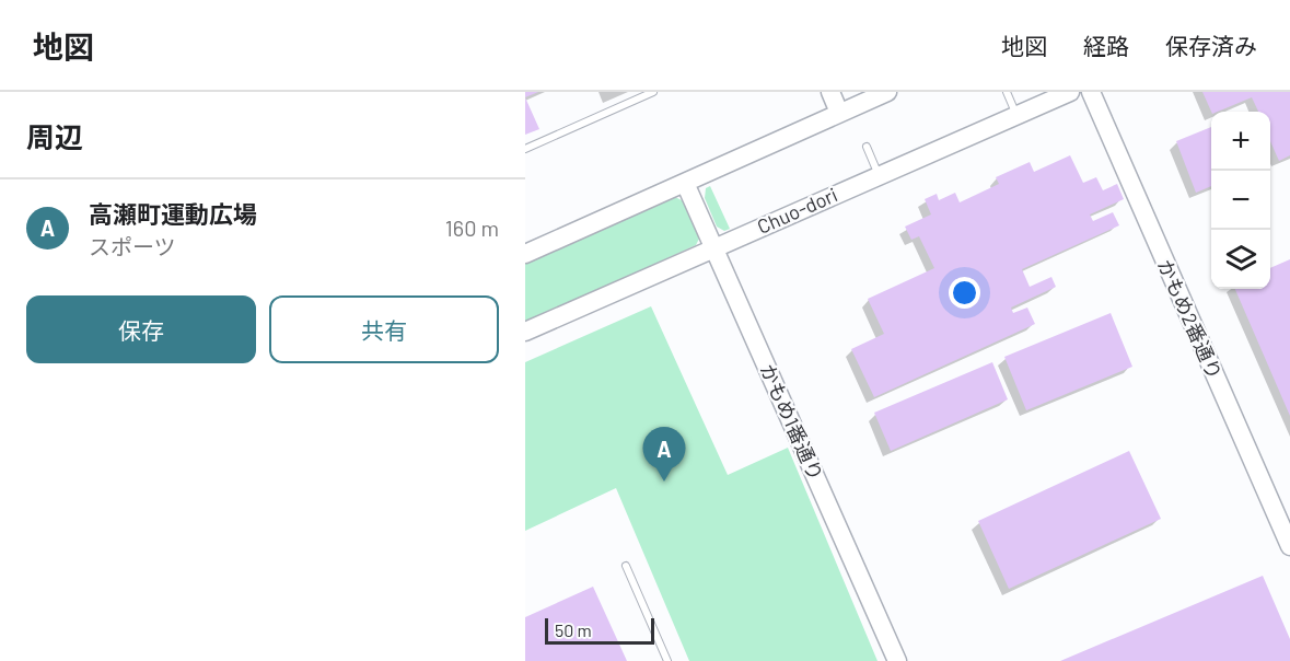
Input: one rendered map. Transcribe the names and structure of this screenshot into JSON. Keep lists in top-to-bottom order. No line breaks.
{"streets":{"street":["Chuo-dori","かもめ2番通り","かもめ1番通り"]},"crossings":[["Chuo-dori","かもめ1番通り"]],"scale_bar":"50 m","page":{"header":"地図","nav":["地図","経路","保存済み"],"heading":"周辺","map_buttons":["+","−"],"list":[{"mark":"A","name":"高瀬町運動広場","note":"スポーツ","value":"160 m"}],"buttons":["保存","共有"],"pins":"A","scale":"50 m"}}
